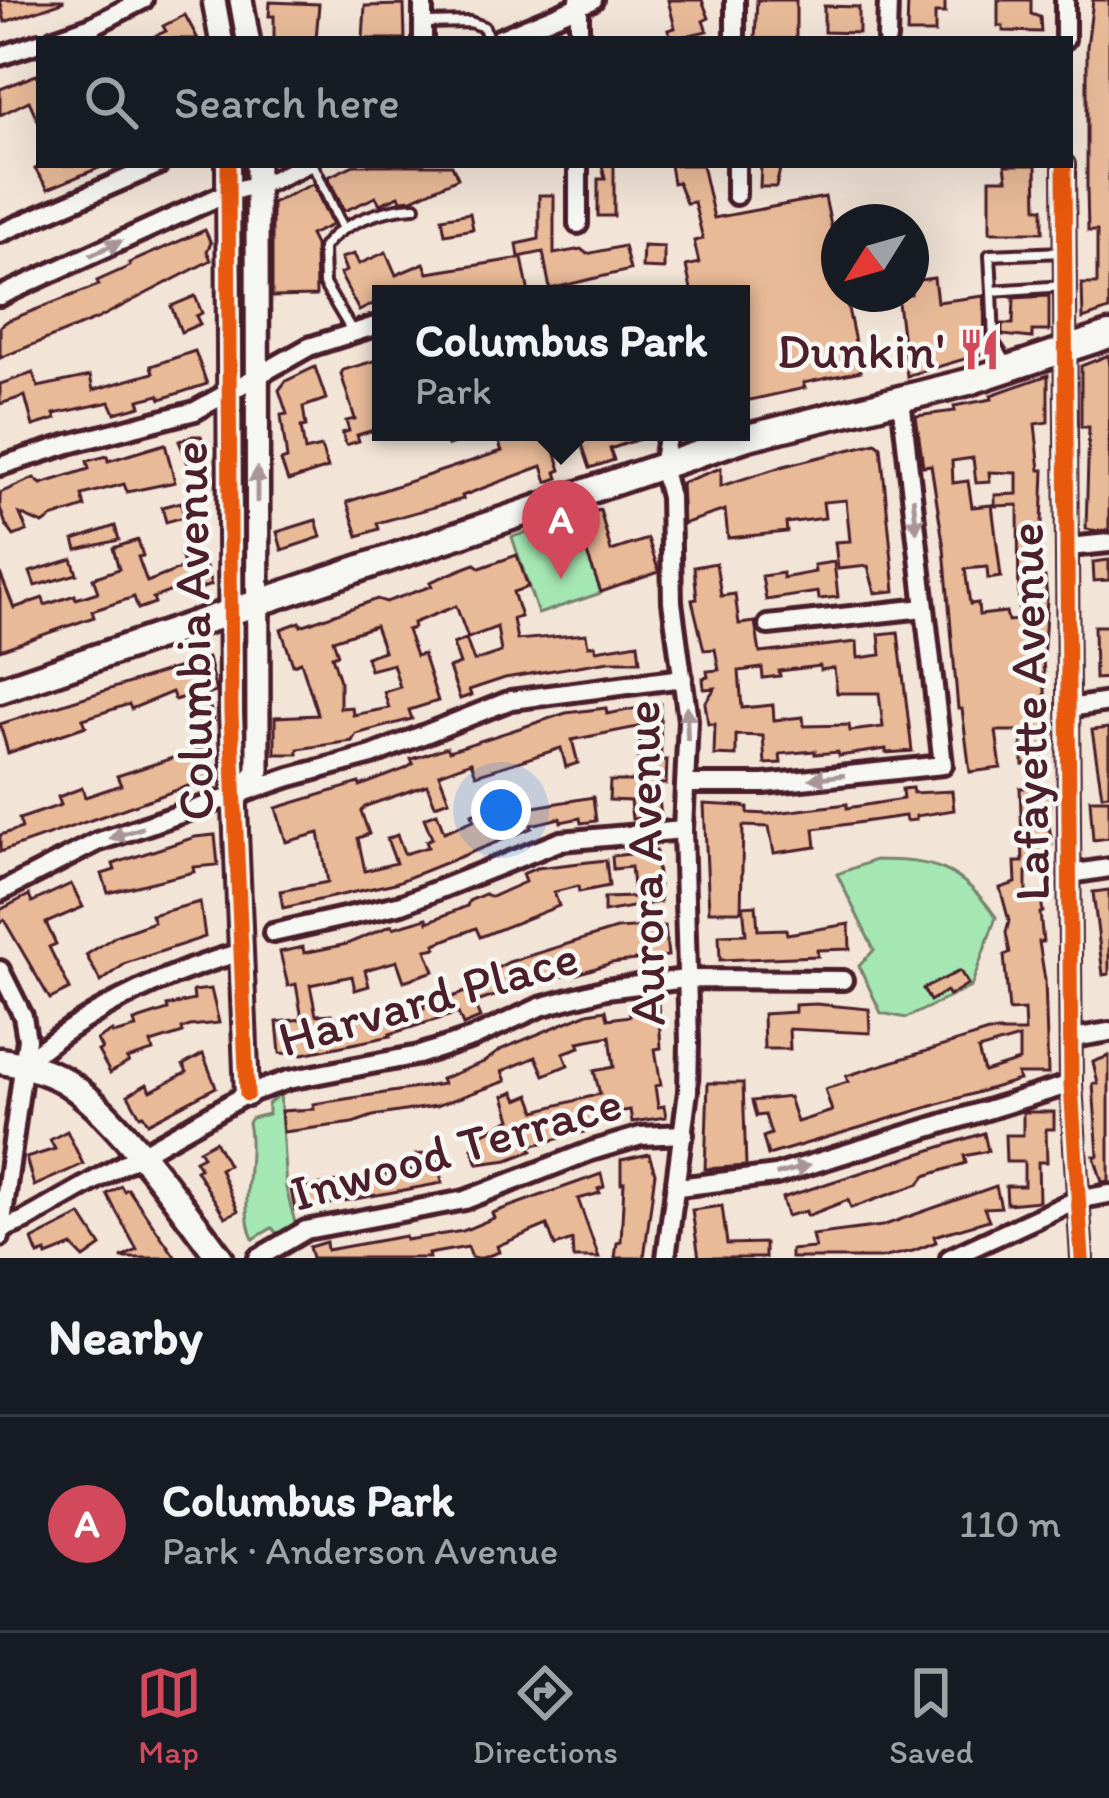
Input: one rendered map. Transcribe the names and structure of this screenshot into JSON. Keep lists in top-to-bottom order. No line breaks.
{"streets":{"street":["Columbia Avenue","Lafayette Avenue","Aurora Avenue","Harvard Place","Inwood Terrace"]},"crossings":[["Columbia Avenue","Harvard Place"],["Aurora Avenue","Harvard Place"],["Aurora Avenue","Inwood Terrace"]],"places":{"restaurant":["Dunkin'"]},"north":"bottom left","page":{"search":"Search here","popup":["Columbus Park","Park"],"pins":"A","heading":"Nearby","list":[{"mark":"A","name":"Columbus Park","note":"Park · Anderson Avenue","value":"110 m"}],"nav":["Map","Directions","Saved"]}}
